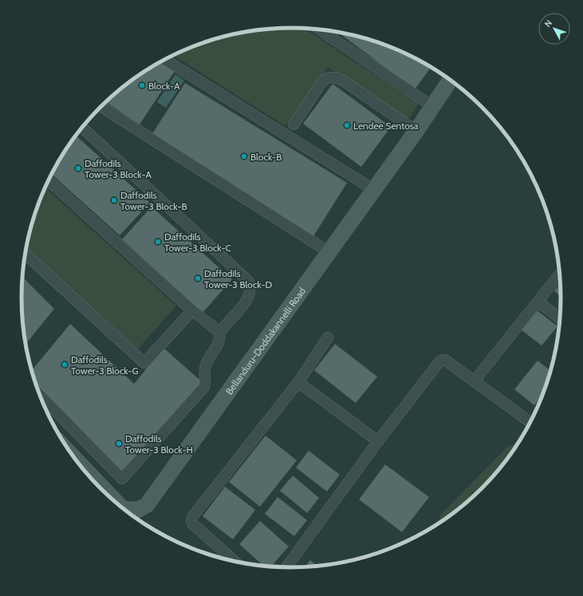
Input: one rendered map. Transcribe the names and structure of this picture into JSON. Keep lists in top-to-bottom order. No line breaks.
{"streets":{"street":["Bellanduru-Doddakannelli Road"]},"places":["Block-A","Lendee Sentosa","Block-B","Daffodils Tower-3 Block-A","Daffodils Tower-3 Block-B","Daffodils Tower-3 Block-C","Daffodils Tower-3 Block-D","Daffodils Tower-3 Block-G","Daffodils Tower-3 Block-H"],"north":"top left"}
